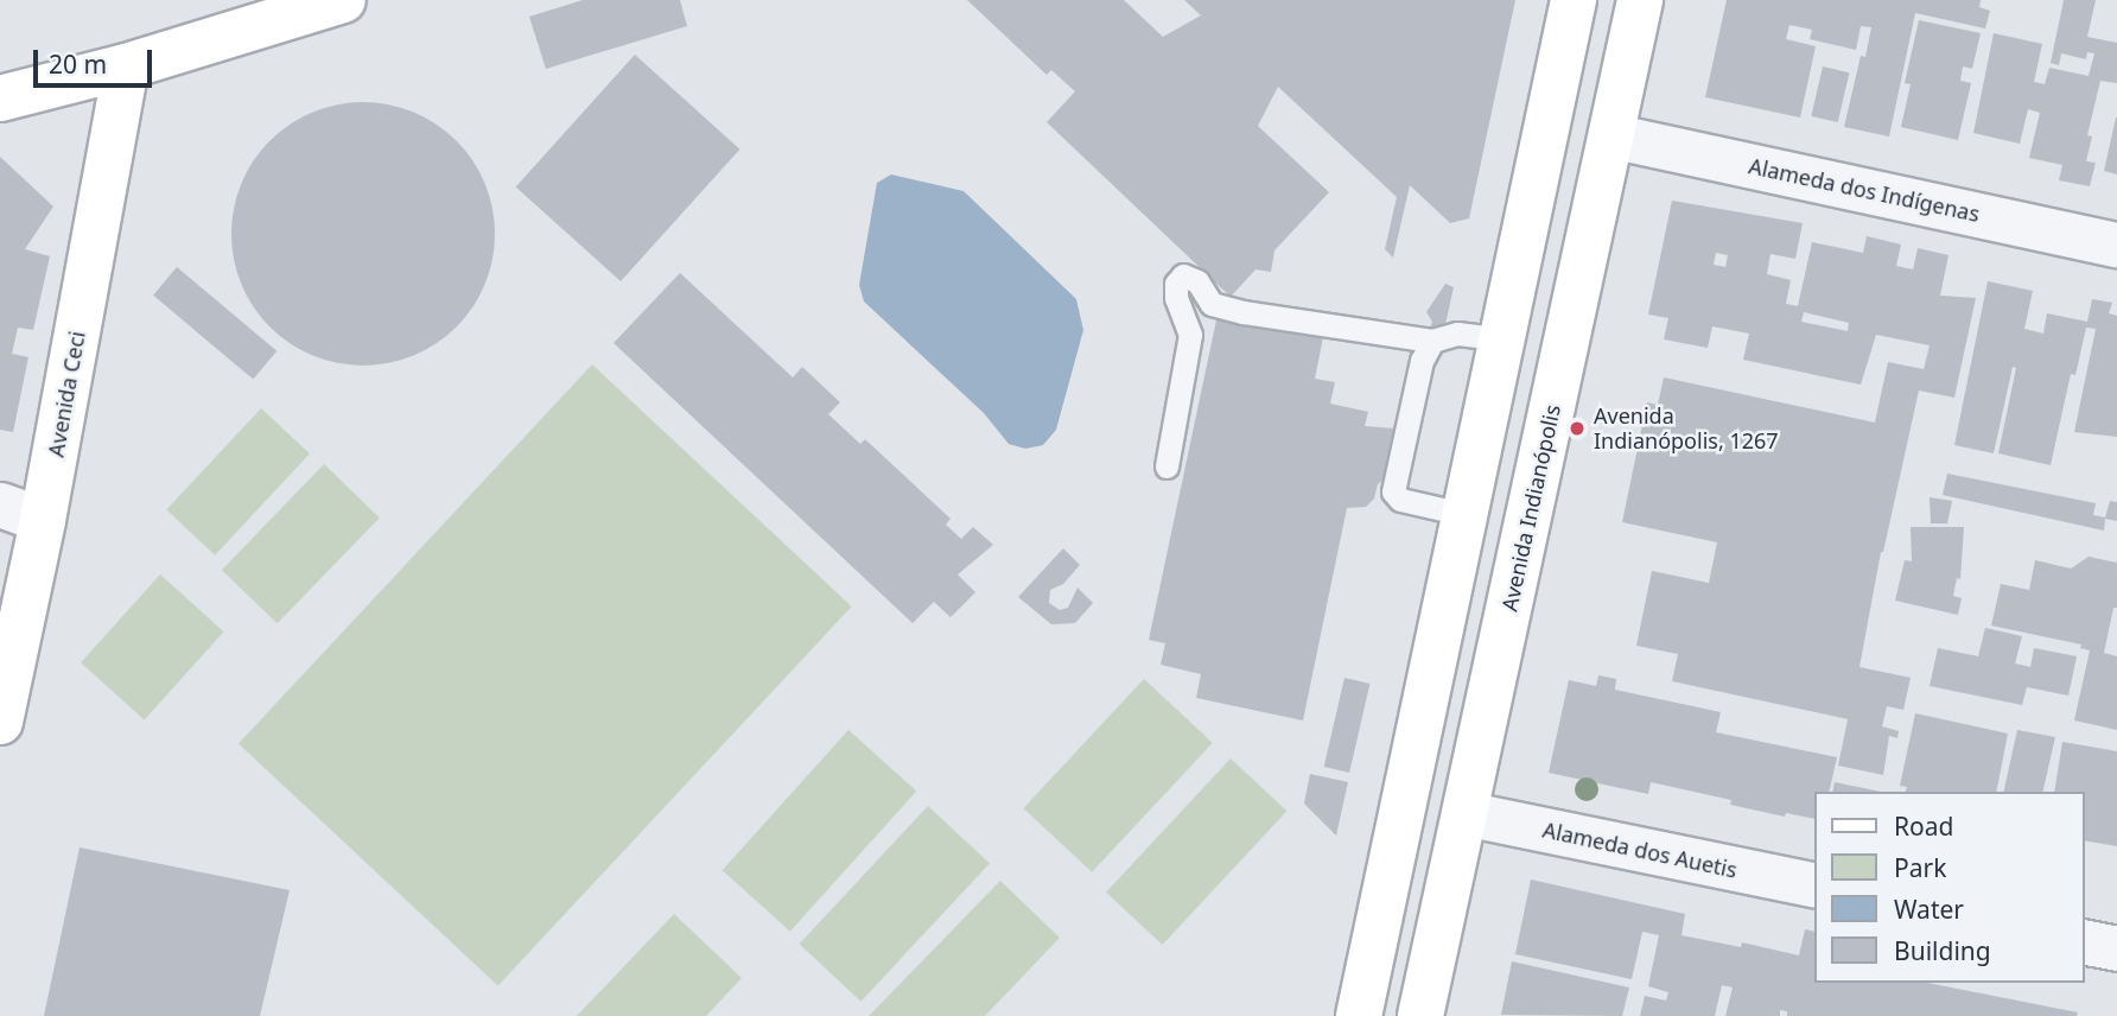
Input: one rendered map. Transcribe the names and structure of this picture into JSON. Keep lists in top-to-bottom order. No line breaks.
{"streets":{"main road":["Avenida Ceci","Avenida Indianópolis"],"street":["Alameda dos Indígenas","Alameda dos Auetis"]},"crossings":[["Alameda dos Indígenas","Avenida Indianópolis"],["Avenida Indianópolis","Alameda dos Auetis"]],"places":["Avenida Indianópolis, 1267"],"legend":["Road","Park","Water","Building"],"scale_bar":"20 m"}
